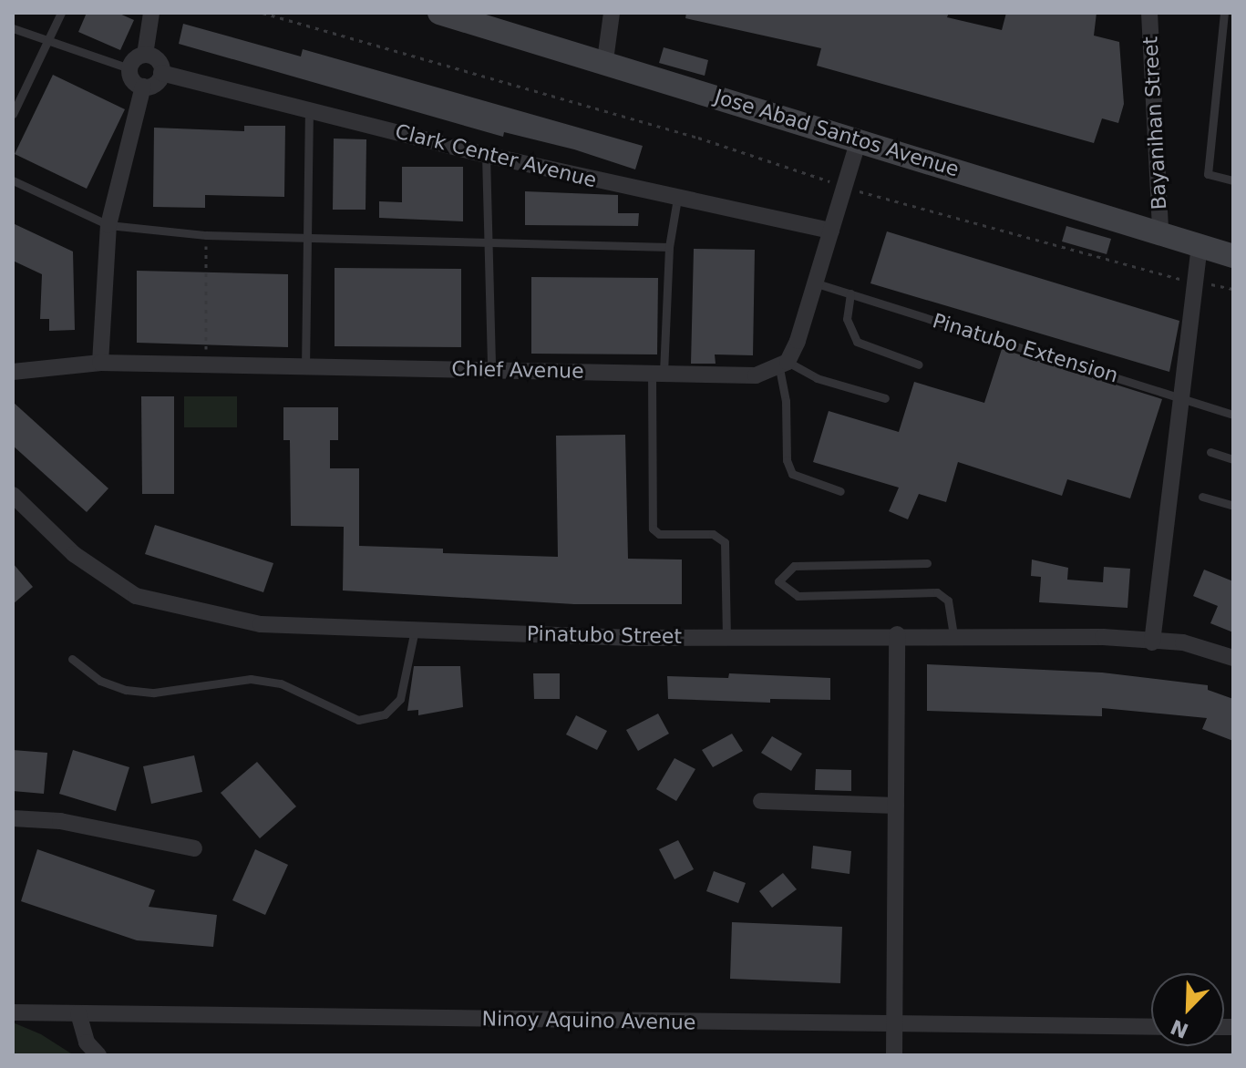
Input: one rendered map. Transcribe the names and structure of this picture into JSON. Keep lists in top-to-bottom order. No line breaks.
{"streets":{"main road":["Jose Abad Santos Avenue"],"street":["Bayanihan Street","Clark Center Avenue","Chief Avenue","Pinatubo Street","Ninoy Aquino Avenue"],"lane":["Pinatubo Extension"]},"crossings":[["Bayanihan Street","Jose Abad Santos Avenue"]],"north":"bottom left"}
